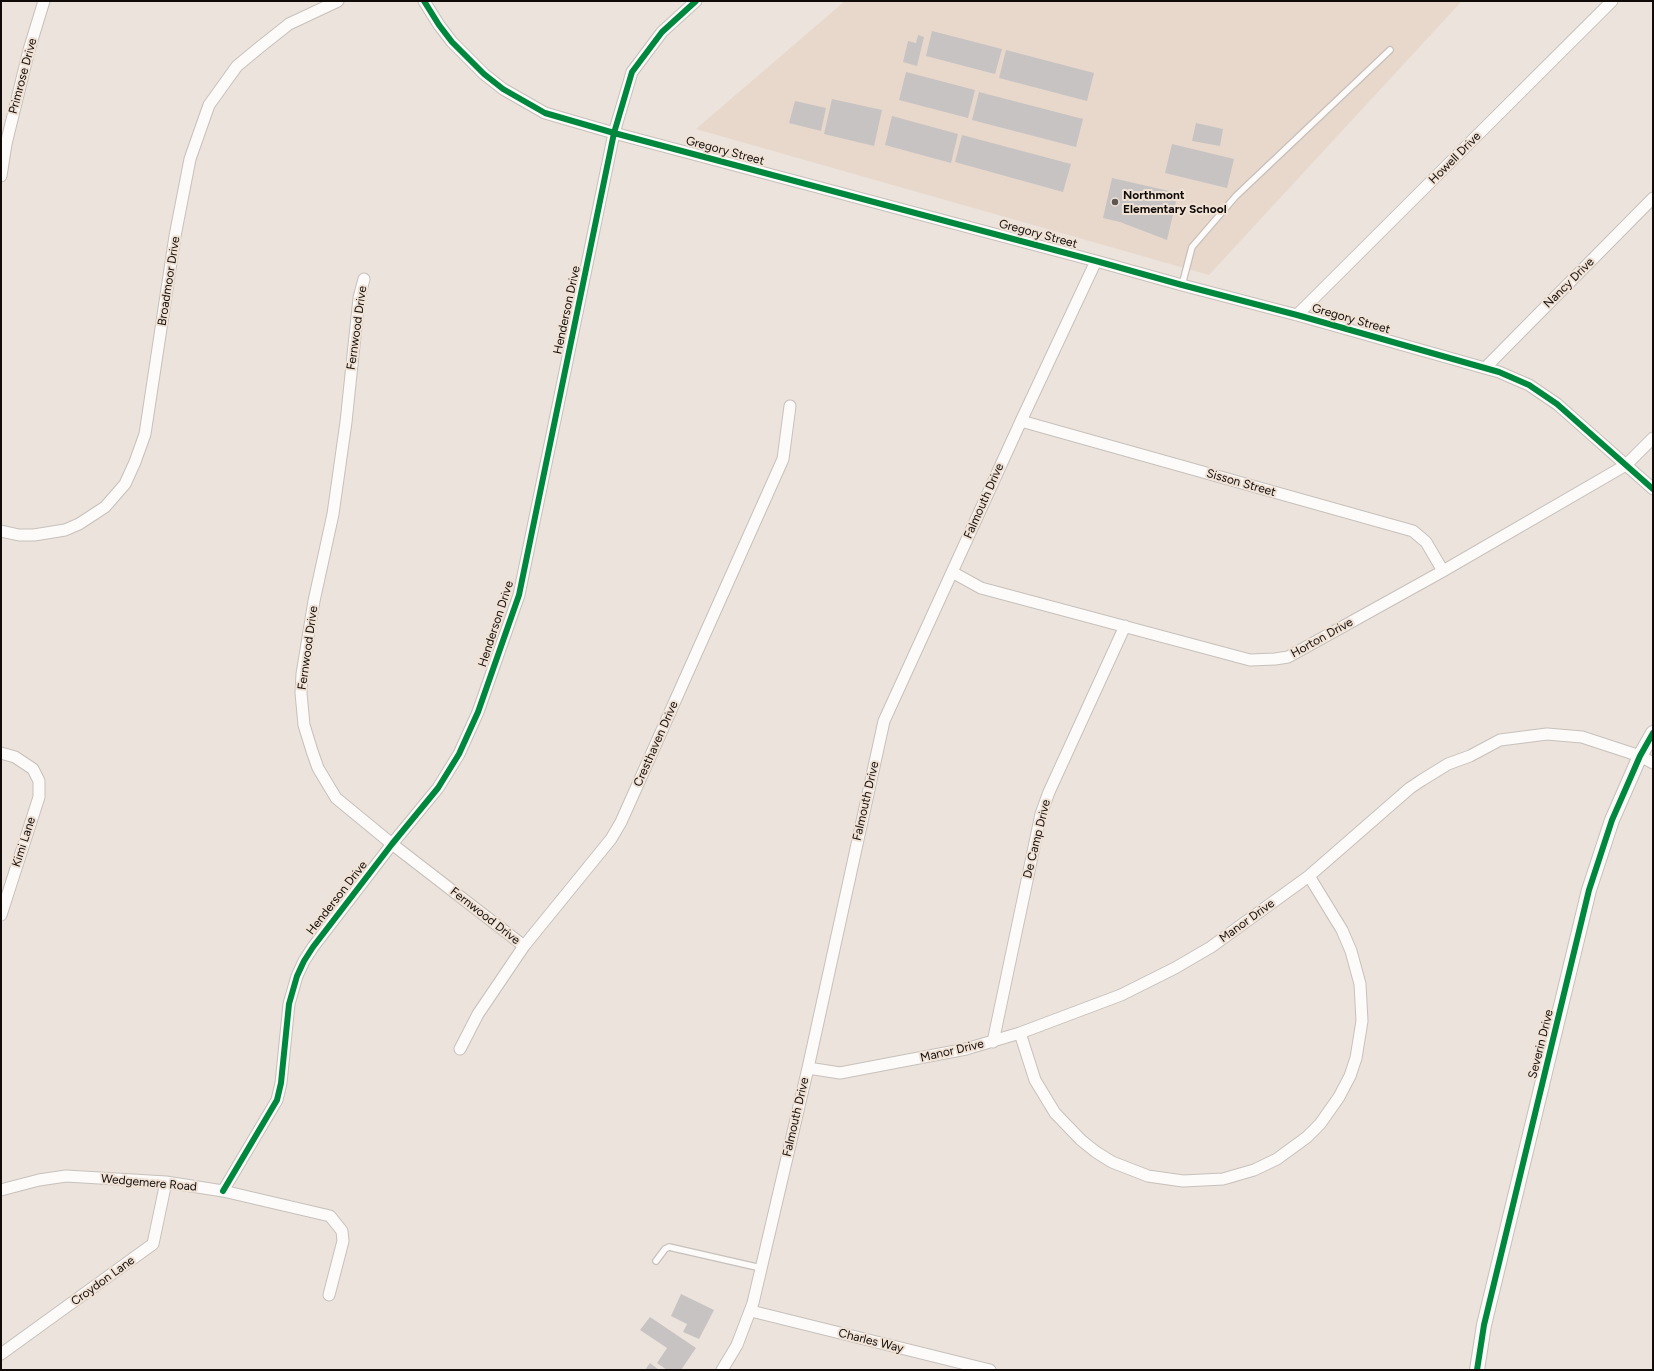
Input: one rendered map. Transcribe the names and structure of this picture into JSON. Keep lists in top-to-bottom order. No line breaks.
{"streets":{"street":["Primrose Drive","Gregory Street","Howell Drive","Broadmoor Drive","Nancy Drive","Henderson Drive","Fernwood Drive","Sisson Street","Falmouth Drive","Horton Drive","Cresthaven Drive","De Camp Drive","Kimi Lane","Manor Drive","Severin Drive","Wedgemere Road","Croydon Lane","Charles Way"]},"crossings":[["Gregory Street","Howell Drive"],["Gregory Street","Nancy Drive"],["Gregory Street","Henderson Drive"],["Gregory Street","Falmouth Drive"],["Gregory Street","Horton Drive"],["Henderson Drive","Fernwood Drive"],["Henderson Drive","Wedgemere Road"],["Fernwood Drive","Cresthaven Drive"],["Sisson Street","Falmouth Drive"],["Sisson Street","Horton Drive"],["Falmouth Drive","Horton Drive"],["Falmouth Drive","Manor Drive"],["Falmouth Drive","Charles Way"],["Horton Drive","De Camp Drive"],["De Camp Drive","Manor Drive"],["Manor Drive","Severin Drive"],["Wedgemere Road","Croydon Lane"]],"places":["Northmont Elementary School"]}
